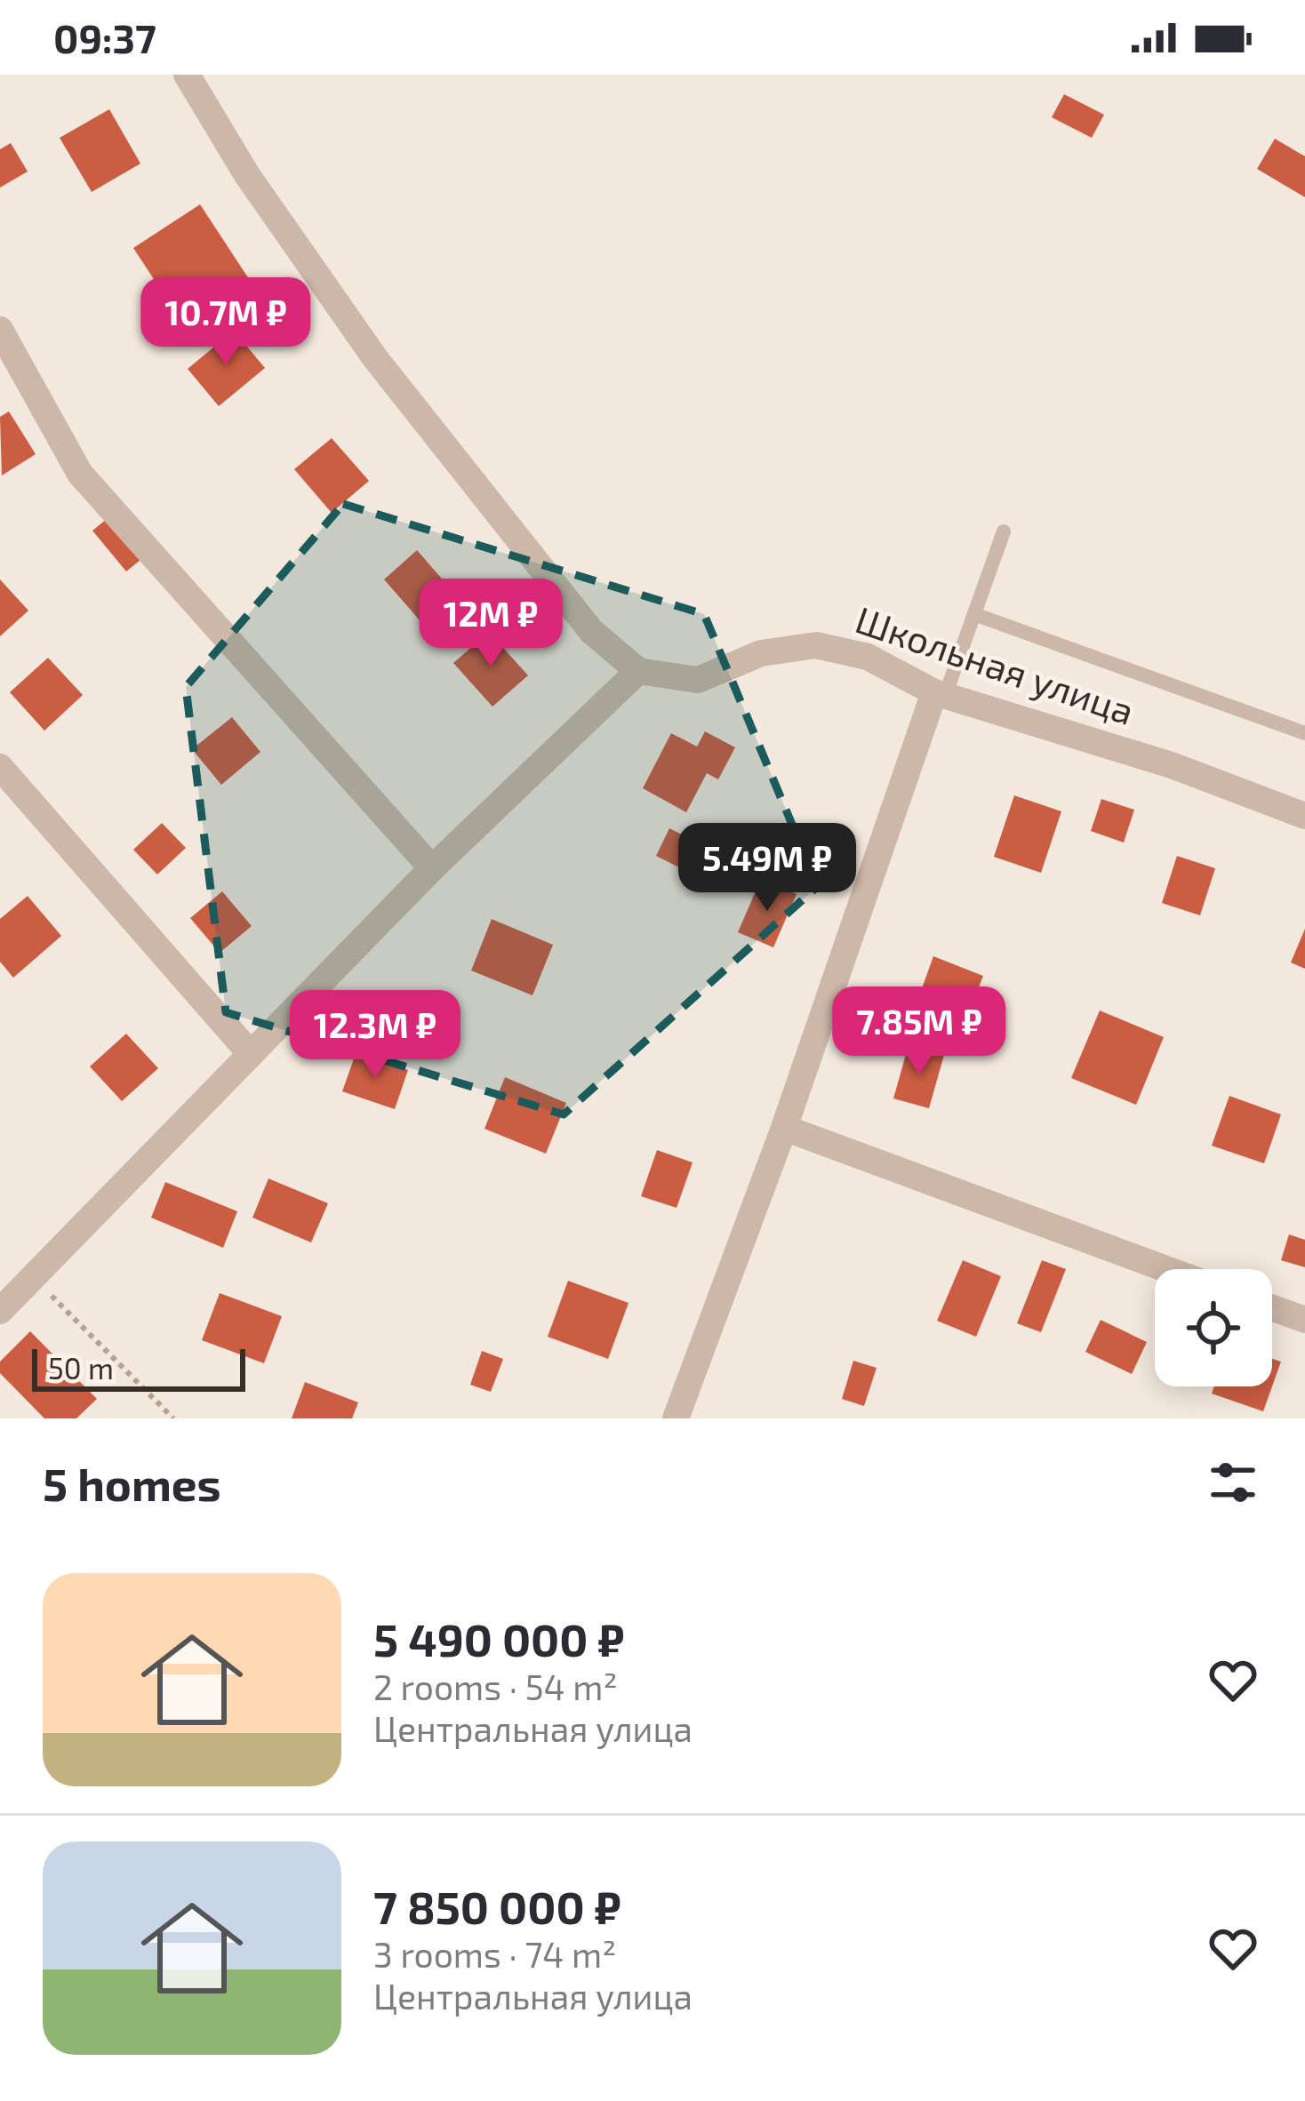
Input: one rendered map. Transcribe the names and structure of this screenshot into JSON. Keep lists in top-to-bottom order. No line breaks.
{"streets":{"street":["Школьная улица"]},"scale_bar":"50 m","page":{"status":"09:37","price":["10.7M ₽","12M ₽","5.49M ₽","7.85M ₽","12.3M ₽"],"scale":"50 m","heading":"5 homes","list":[{"name":"5 490 000 ₽","note":"2 rooms · 54 m² · Центральная улица"},{"name":"7 850 000 ₽","note":"3 rooms · 74 m² · Центральная улица"}]}}
